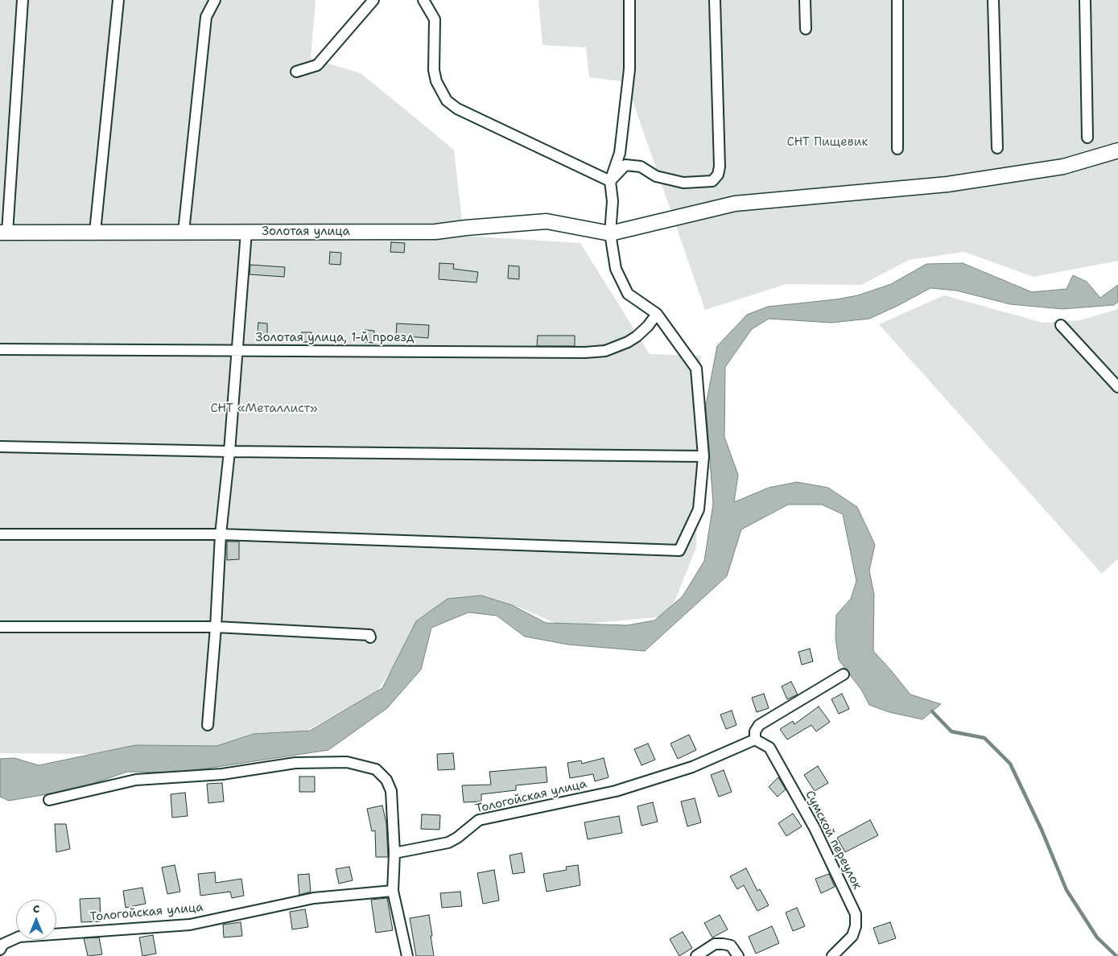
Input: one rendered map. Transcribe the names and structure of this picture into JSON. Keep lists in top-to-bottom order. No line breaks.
{"streets":{"street":["Золотая улица","Золотая улица, 1-й проезд","Тологойская улица","Сумской переулок"]},"crossings":[["Тологойская улица","Сумской переулок"]],"parks":["СНТ Пищевик","СНТ «Металлист»"],"north":"top"}
